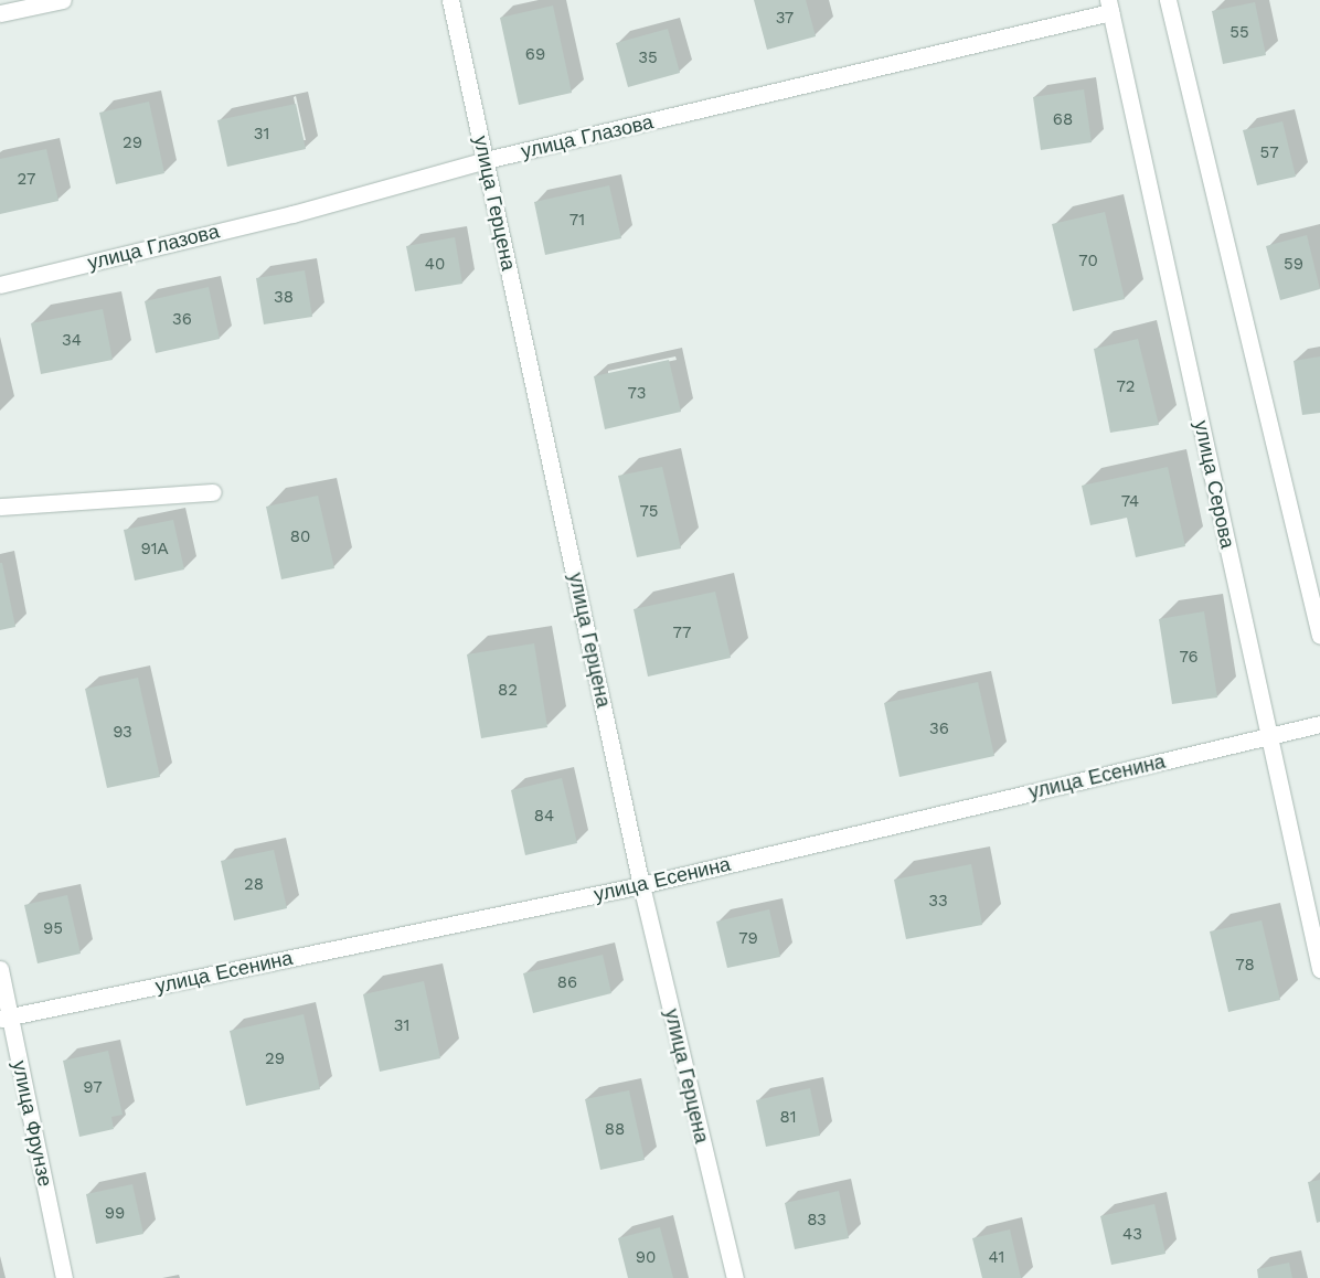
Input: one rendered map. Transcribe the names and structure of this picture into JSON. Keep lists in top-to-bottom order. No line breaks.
{"streets":{"street":["улица Глазова","улица Герцена","улица Серова","улица Есенина","улица Фрунзе"]},"crossings":[["улица Глазова","улица Герцена"],["улица Глазова","улица Серова"],["улица Герцена","улица Есенина"],["улица Серова","улица Есенина"],["улица Есенина","улица Фрунзе"]],"house_numbers":["37","55","69","35","68","31","29","57","27","71","70","40","59","38","36","34","72","73","74","75","80","91А","77","76","82","36","93","84","28","33","95","79","78","86","31","29","97","81","88","99","83","43","90","41"]}
